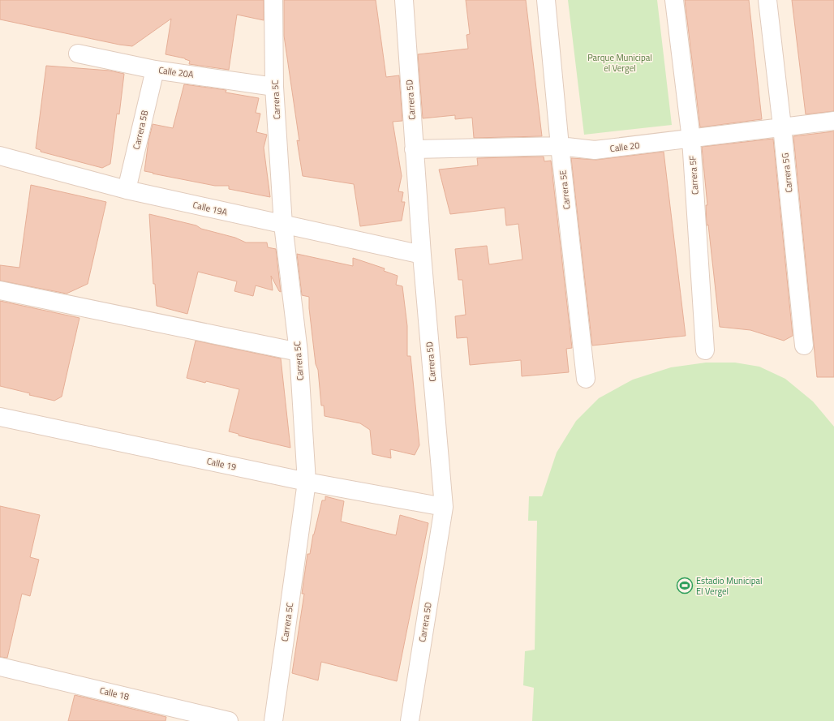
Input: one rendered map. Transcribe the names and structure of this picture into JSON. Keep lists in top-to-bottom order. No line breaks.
{"streets":{"street":["Calle 20A","Carrera 5C","Carrera 5D","Carrera 5B","Calle 20","Carrera 5G","Carrera 5F","Carrera 5E","Calle 19A","Calle 19","Calle 18"]},"crossings":[["Calle 20A","Carrera 5C"],["Calle 20A","Carrera 5B"],["Carrera 5C","Calle 19A"],["Carrera 5C","Calle 19"],["Carrera 5D","Calle 20"],["Carrera 5D","Calle 19A"],["Carrera 5D","Calle 19"],["Carrera 5B","Calle 19A"],["Calle 20","Carrera 5G"],["Calle 20","Carrera 5F"],["Calle 20","Carrera 5E"]],"parks":["Parque Municipal el Vergel"],"places":{"sports":["Estadio Municipal El Vergel"]}}
